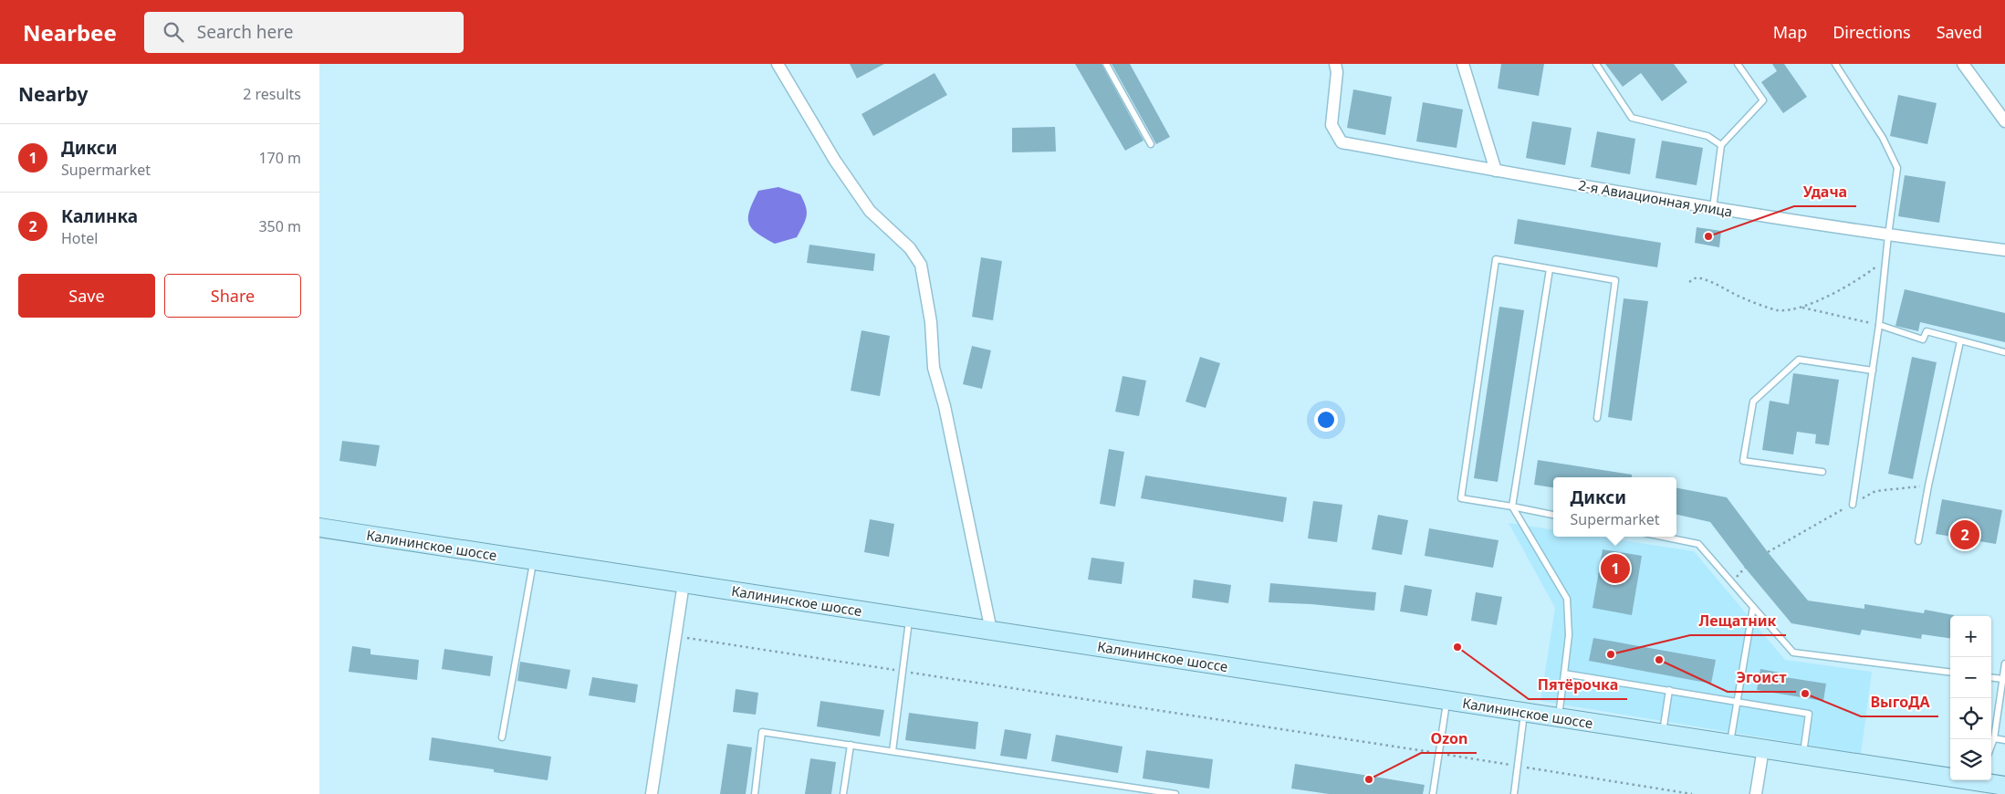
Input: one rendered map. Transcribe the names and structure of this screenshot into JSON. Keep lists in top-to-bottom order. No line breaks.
{"streets":{"main road":["Калининское шоссе"],"street":["2-я Авиационная улица"]},"places":["Удача","Пятёрочка","Лещатник","Эгоист","ВыгоДА","Ozon"],"page":{"header":"Nearbee","search":"Search here","nav":["Map","Directions","Saved"],"heading":["Nearby","2 results"],"list":[{"mark":"1","name":"Дикси","note":"Supermarket","value":"170 m"},{"mark":"2","name":"Калинка","note":"Hotel","value":"350 m"}],"buttons":["Save","Share"],"popup":["Дикси","Supermarket"],"pins":["2","1"],"map_buttons":["+","−"]}}
